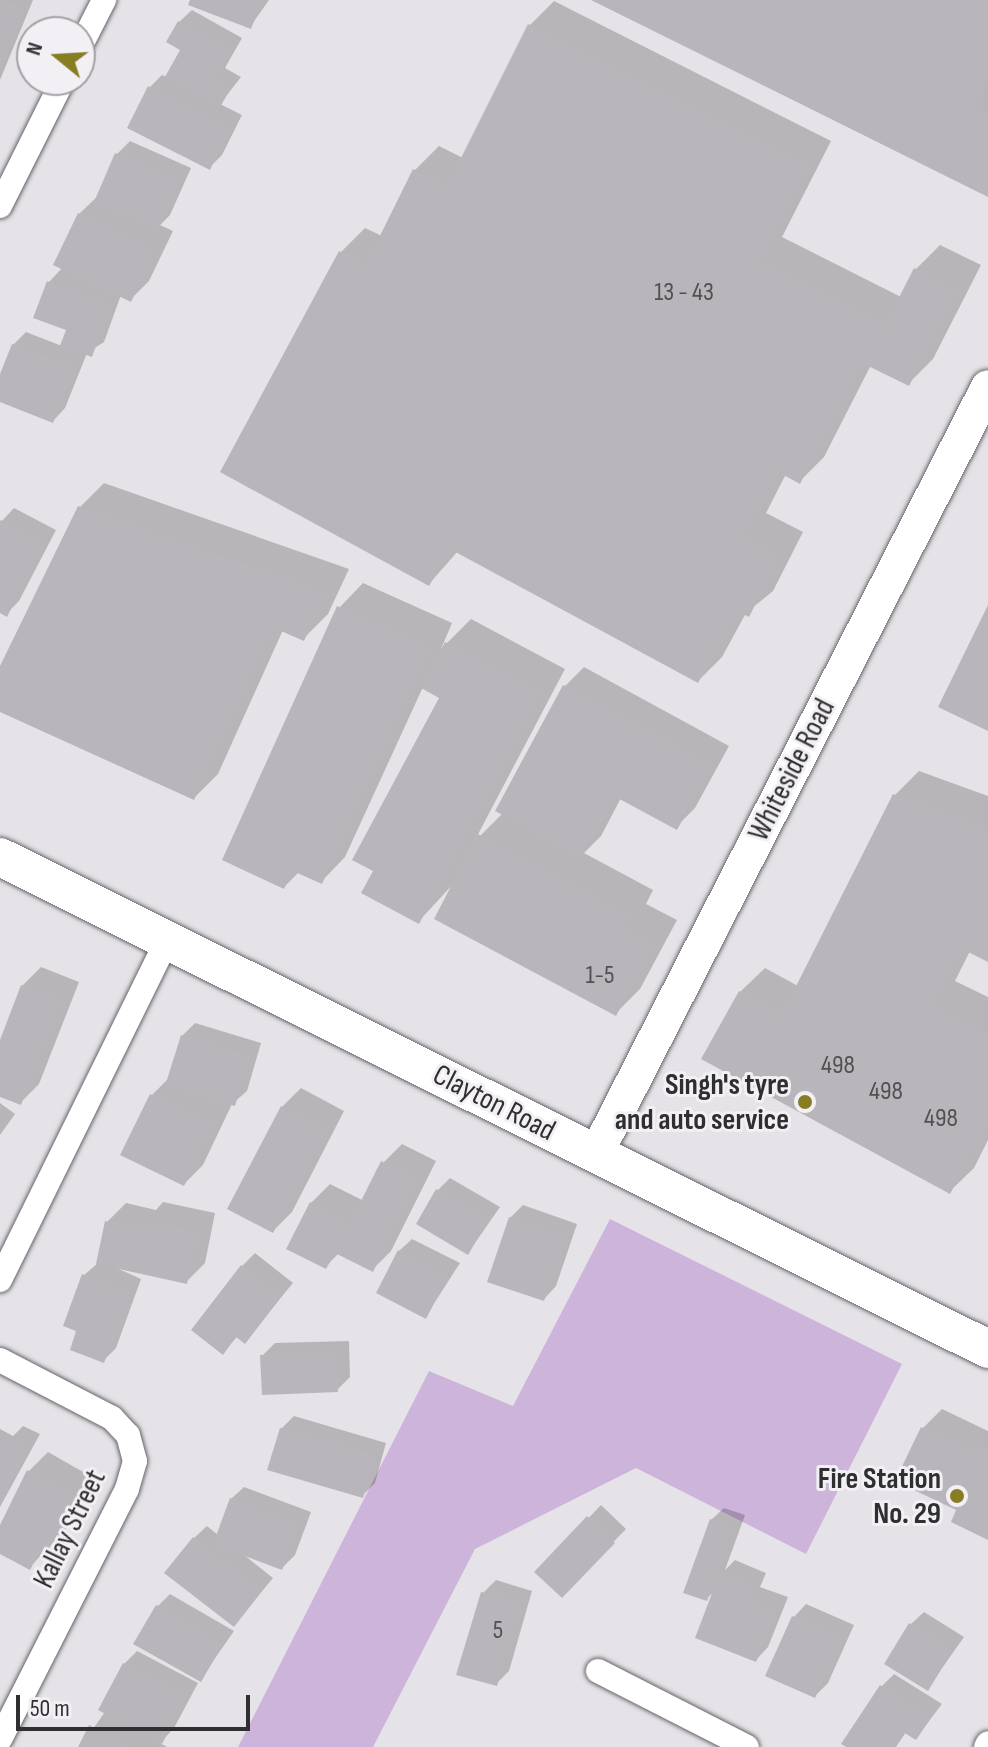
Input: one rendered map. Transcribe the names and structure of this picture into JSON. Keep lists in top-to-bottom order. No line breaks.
{"streets":{"main road":["Clayton Road"],"street":["Whiteside Road","Kallay Street"]},"crossings":[["Whiteside Road","Clayton Road"]],"places":["Singh's tyre and auto service","Fire Station No. 29"],"house_numbers":["13 - 43","1-5","498","498","498","5"],"scale_bar":"50 m","north":"left"}
